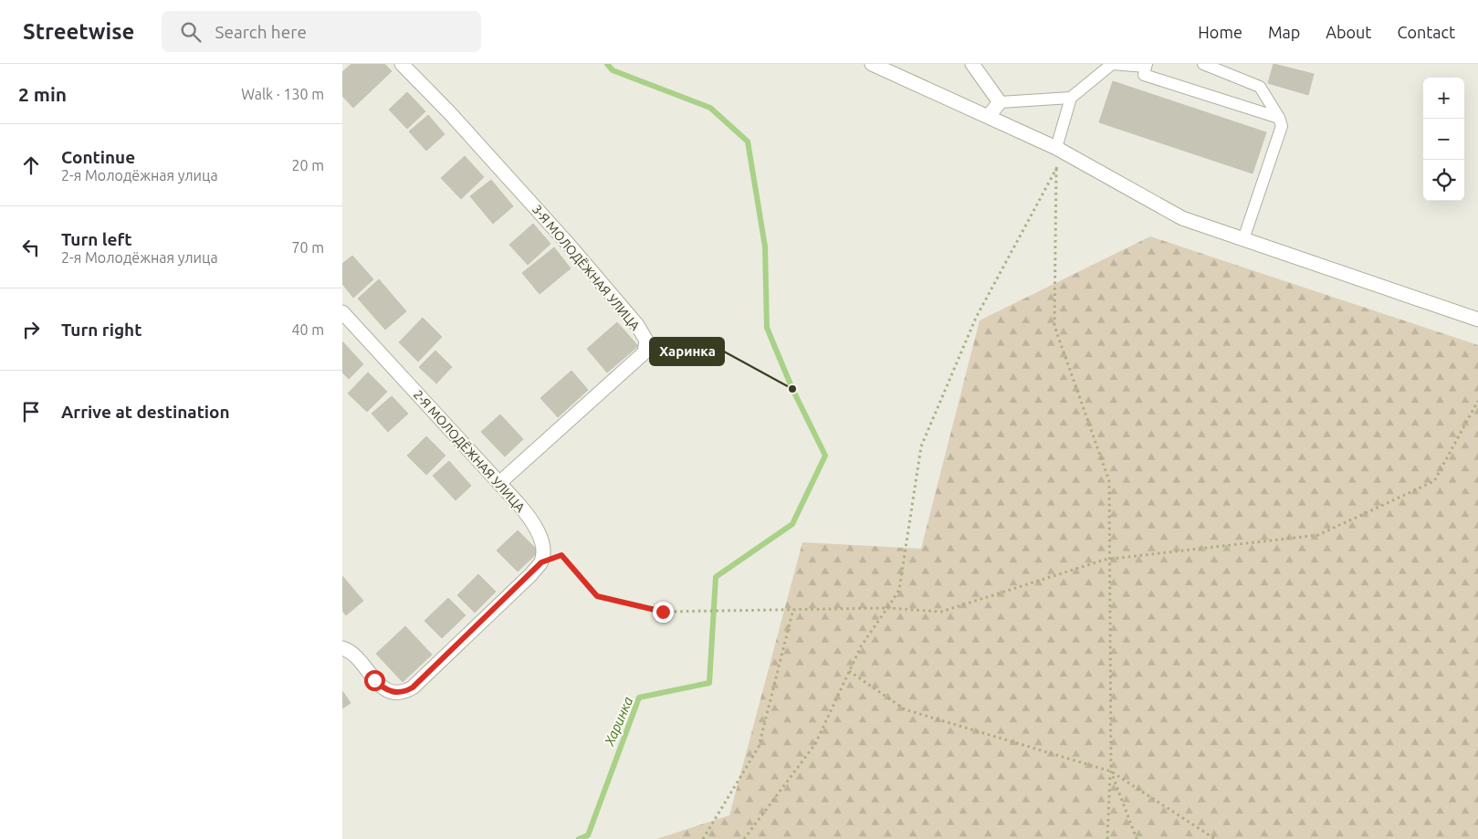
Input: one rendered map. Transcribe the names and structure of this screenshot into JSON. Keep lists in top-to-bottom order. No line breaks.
{"streets":{"street":["3-Я МОЛОДЁЖНАЯ УЛИЦА","2-Я МОЛОДЁЖНАЯ УЛИЦА"]},"crossings":[["3-Я МОЛОДЁЖНАЯ УЛИЦА","2-Я МОЛОДЁЖНАЯ УЛИЦА"]],"water":["Харинка"],"places":["Харинка"],"page":{"header":"Streetwise","search":"Search here","nav":["Home","Map","About","Contact"],"heading":["2 min","Walk · 130 m"],"map_buttons":["+","−"],"list":[["Continue","2-я Молодёжная улица","20 m"],["Turn left","2-я Молодёжная улица","70 m"],["Turn right","40 m"],"Arrive at destination"]}}
